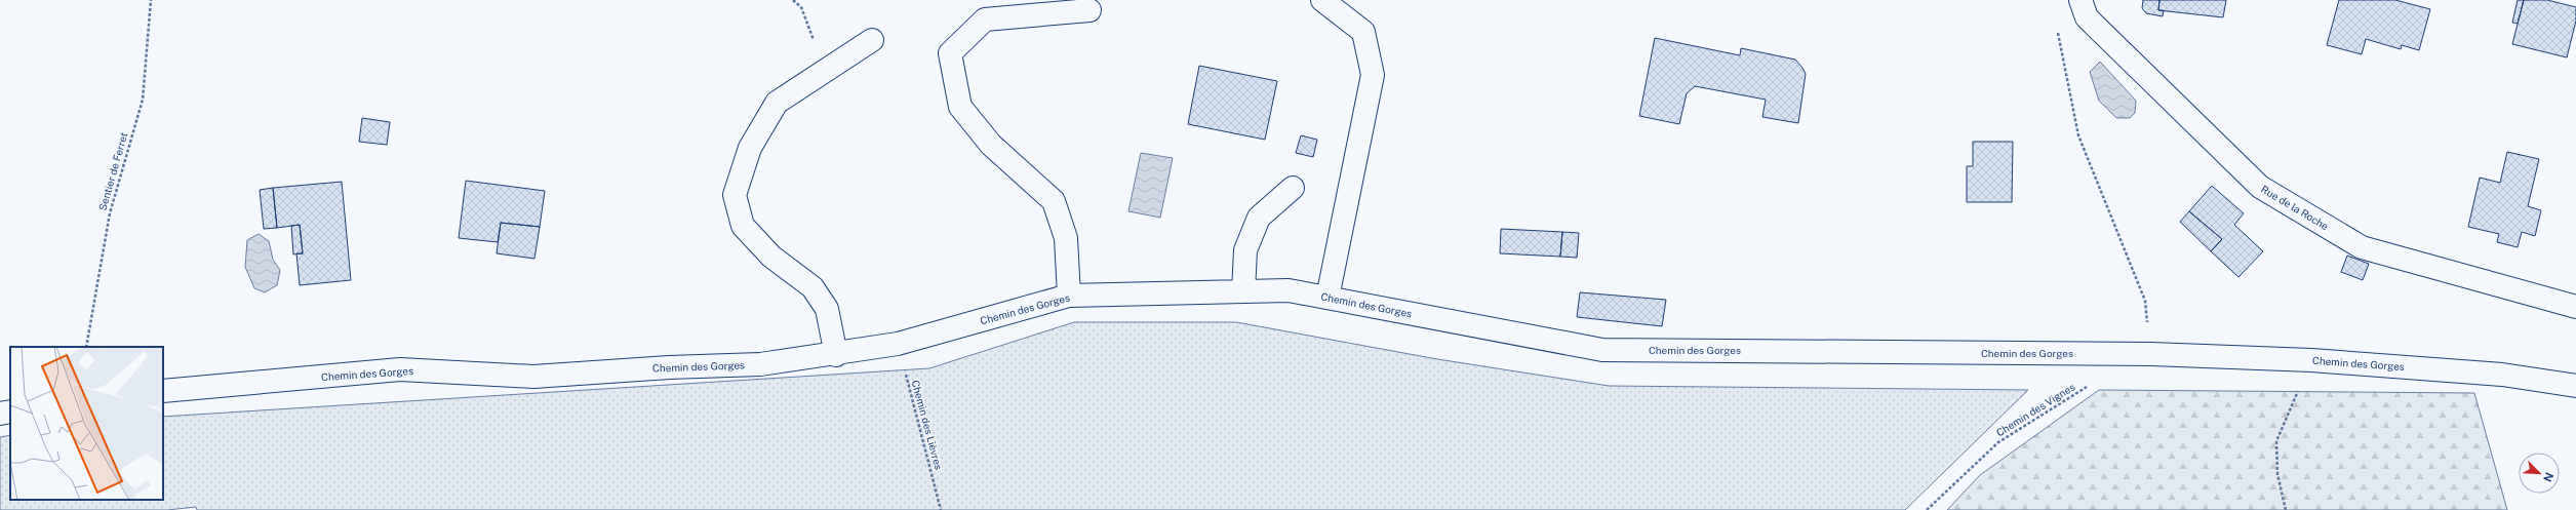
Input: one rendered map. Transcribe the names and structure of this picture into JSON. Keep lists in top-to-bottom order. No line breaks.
{"streets":{"street":["Rue de la Roche","Chemin des Gorges"],"path":["Sentier de Ferret","Chemin des Vignes","Chemin des Lièvres"]},"crossings":[["Chemin des Gorges","Chemin des Vignes"],["Chemin des Gorges","Chemin des Lièvres"]],"north":"bottom right"}
